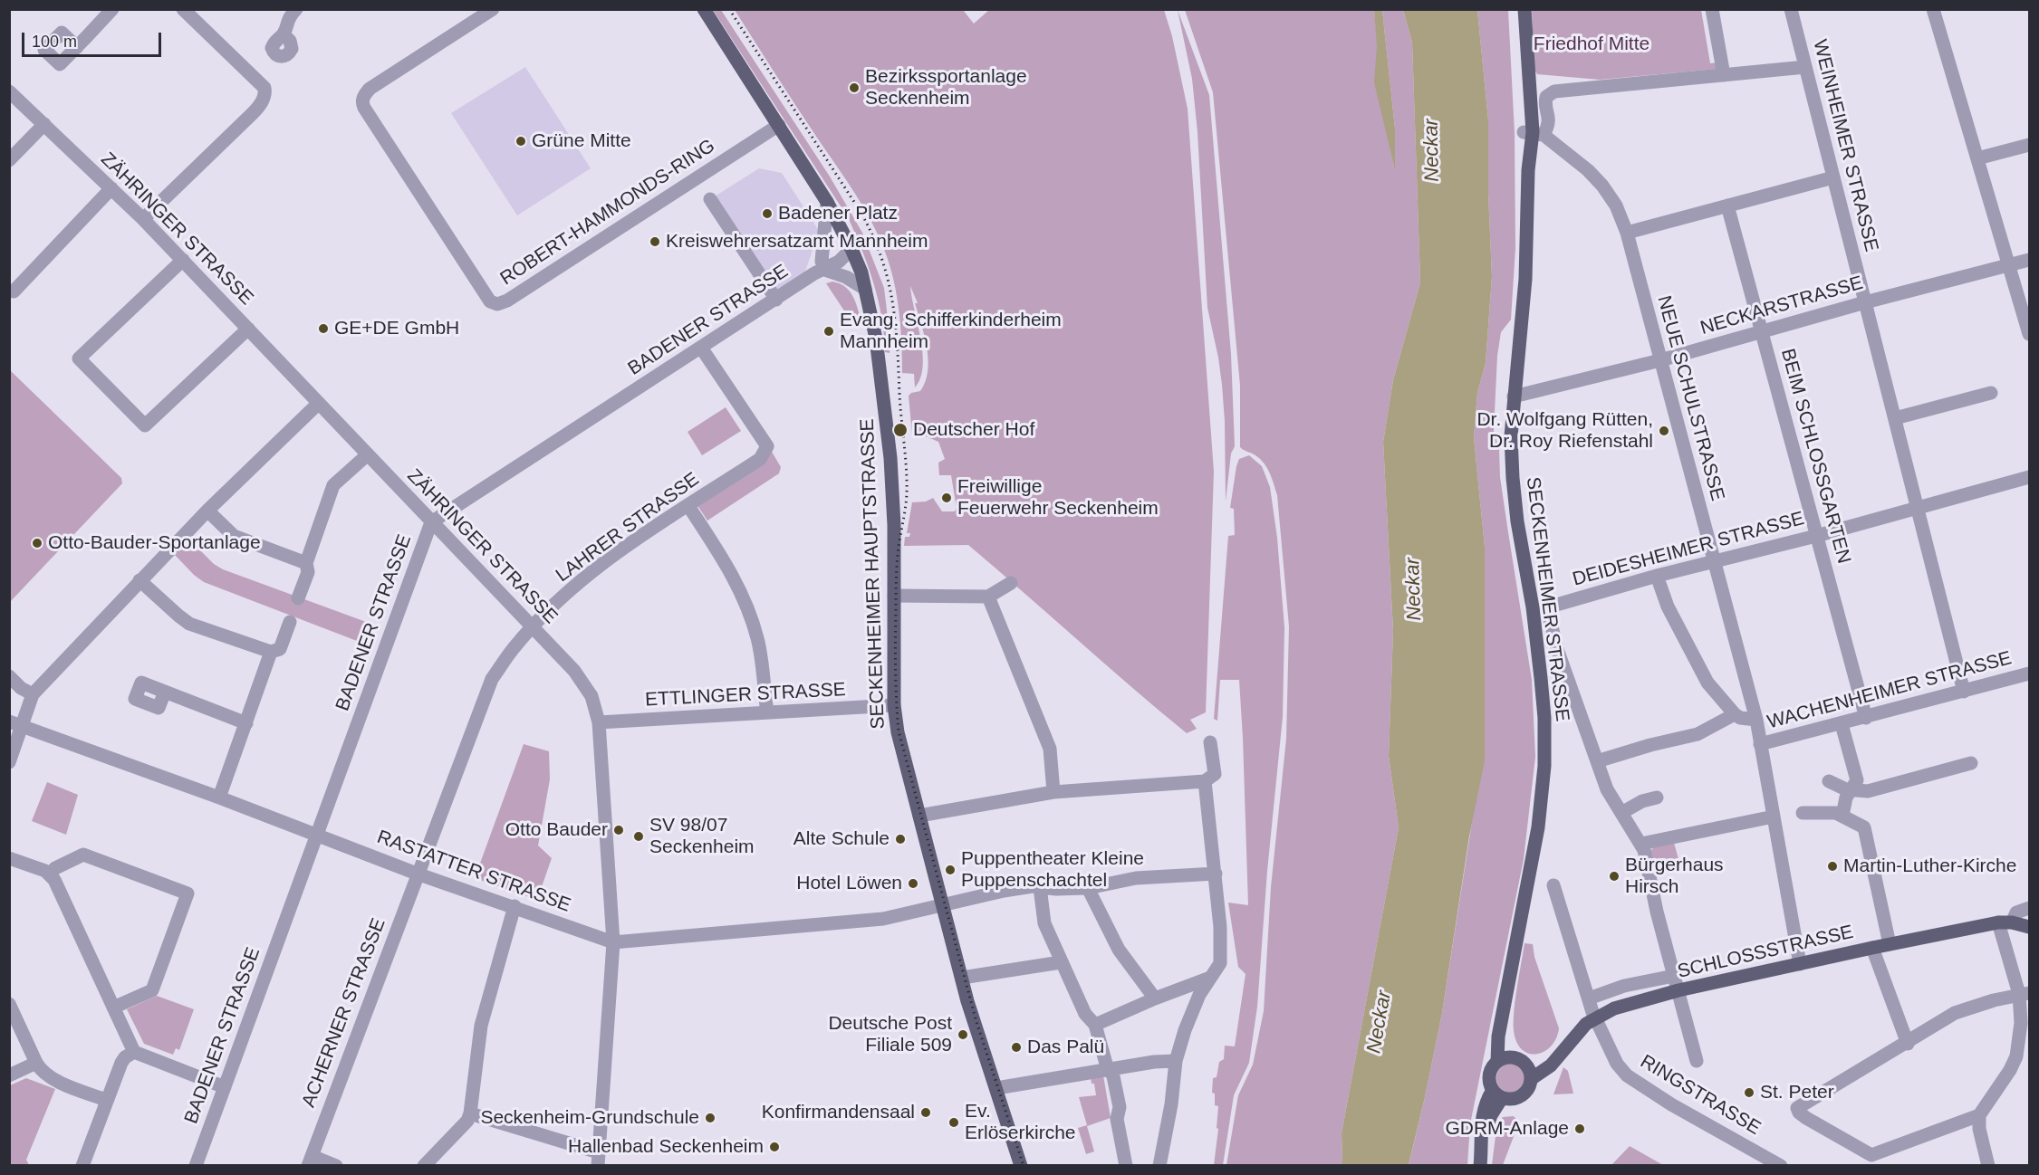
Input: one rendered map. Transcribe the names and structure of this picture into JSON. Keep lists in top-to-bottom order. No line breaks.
{"streets":{"main road":["SECKENHEIMER HAUPTSTRASSE","SECKENHEIMER STRASSE","SCHLOSSSTRASSE"],"street":["WEINHEIMER STRASSE","ROBERT-HAMMONDS-RING","ZÄHRINGER STRASSE","NECKARSTRASSE","BADENER STRASSE","NEUE SCHULSTRASSE","BEIM SCHLOSSGARTEN","LAHRER STRASSE","DEIDESHEIMER STRASSE","WACHENHEIMER STRASSE","ETTLINGER STRASSE","RASTATTER STRASSE","ACHERNER STRASSE","RINGSTRASSE"]},"crossings":[["WEINHEIMER STRASSE","NECKARSTRASSE"],["WEINHEIMER STRASSE","DEIDESHEIMER STRASSE"],["WEINHEIMER STRASSE","WACHENHEIMER STRASSE"],["ROBERT-HAMMONDS-RING","SECKENHEIMER HAUPTSTRASSE"],["ZÄHRINGER STRASSE","BADENER STRASSE"],["ZÄHRINGER STRASSE","LAHRER STRASSE"],["ZÄHRINGER STRASSE","ETTLINGER STRASSE"],["ZÄHRINGER STRASSE","RASTATTER STRASSE"],["NECKARSTRASSE","NEUE SCHULSTRASSE"],["NECKARSTRASSE","BEIM SCHLOSSGARTEN"],["NECKARSTRASSE","SECKENHEIMER STRASSE"],["BADENER STRASSE","LAHRER STRASSE"],["BADENER STRASSE","SECKENHEIMER HAUPTSTRASSE"],["BADENER STRASSE","RASTATTER STRASSE"],["NEUE SCHULSTRASSE","DEIDESHEIMER STRASSE"],["NEUE SCHULSTRASSE","SECKENHEIMER STRASSE"],["NEUE SCHULSTRASSE","WACHENHEIMER STRASSE"],["NEUE SCHULSTRASSE","SCHLOSSSTRASSE"],["BEIM SCHLOSSGARTEN","DEIDESHEIMER STRASSE"],["BEIM SCHLOSSGARTEN","WACHENHEIMER STRASSE"],["LAHRER STRASSE","RASTATTER STRASSE"],["LAHRER STRASSE","ACHERNER STRASSE"],["SECKENHEIMER HAUPTSTRASSE","ETTLINGER STRASSE"],["SECKENHEIMER HAUPTSTRASSE","RASTATTER STRASSE"],["SECKENHEIMER STRASSE","SCHLOSSSTRASSE"],["RASTATTER STRASSE","ACHERNER STRASSE"],["SCHLOSSSTRASSE","RINGSTRASSE"]],"water":["Neckar"],"parks":["Friedhof Mitte"],"places":["Bezirkssportanlage Seckenheim","Grüne Mitte","Badener Platz","Kreiswehrersatzamt Mannheim","GE+DE GmbH","Evang. Schifferkinderheim Mannheim","Deutscher Hof","Dr. Wolfgang Rütten, Dr. Roy Riefenstahl","Freiwillige Feuerwehr Seckenheim","Otto-Bauder-Sportanlage","Otto Bauder","SV 98/07 Seckenheim","Alte Schule","Martin-Luther-Kirche","Puppentheater Kleine Puppenschachtel","Bürgerhaus Hirsch","Hotel Löwen","Deutsche Post Filiale 509","Das Palü","St. Peter","Konfirmandensaal","Seckenheim-Grundschule","Ev. Erlöserkirche","GDRM-Anlage","Hallenbad Seckenheim"],"scale_bar":"100 m"}
